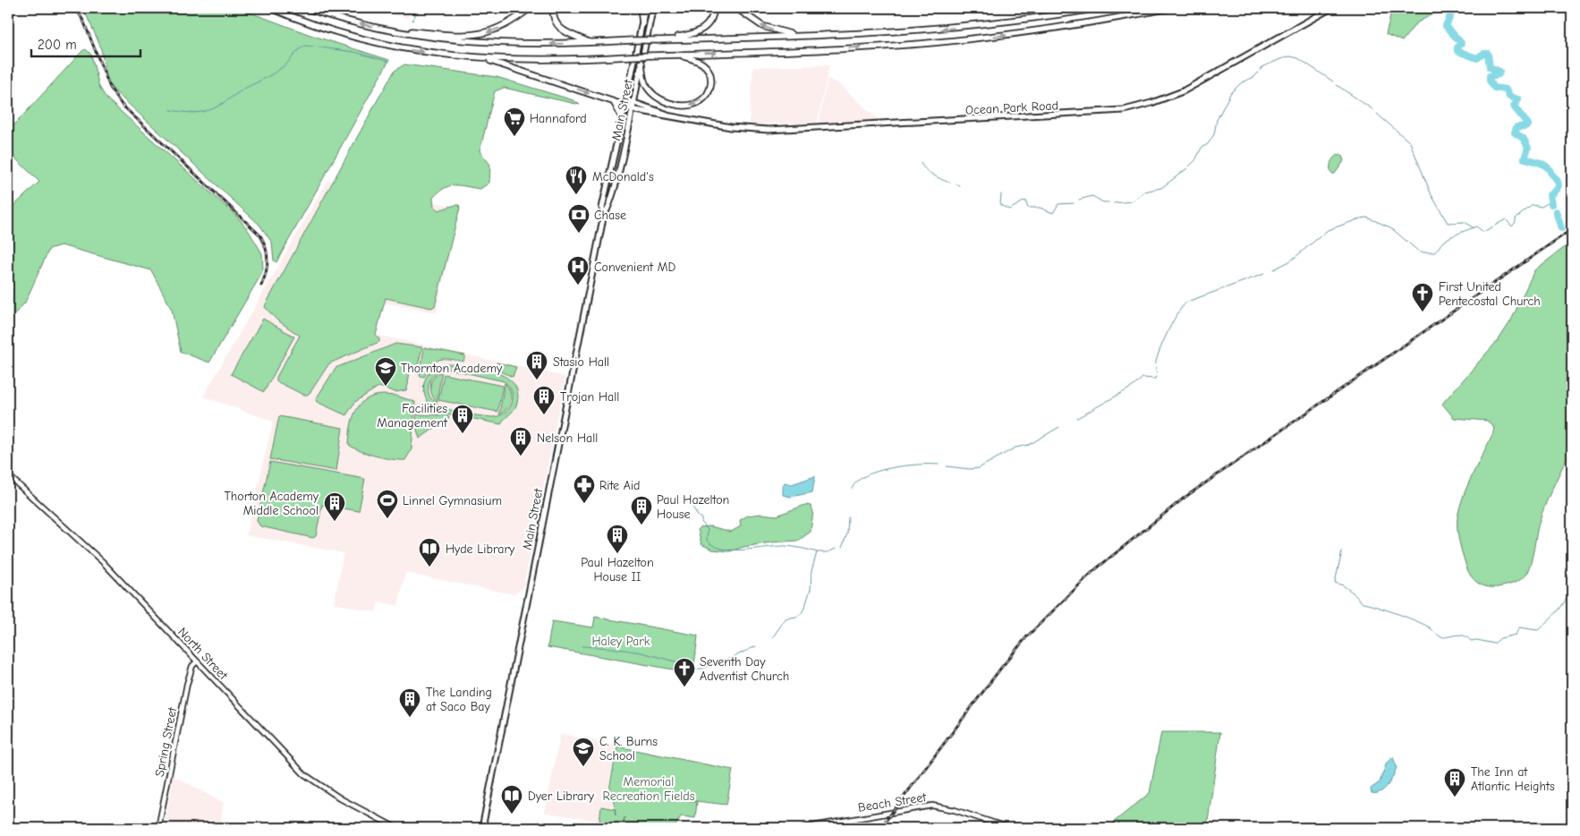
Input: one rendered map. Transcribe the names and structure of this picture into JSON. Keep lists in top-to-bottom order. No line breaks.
{"streets":{"main road":["Ocean Park Road","Main Street","North Street","Spring Street","Beach Street"]},"crossings":[["Ocean Park Road","Main Street"],["North Street","Spring Street"]],"parks":["Haley Park","Memorial Recreation Fields"],"places":{"supermarket":["Hannaford"],"restaurant":["McDonald's"],"bank":["Chase"],"hospital":["Convenient MD"],"church":["First United Pentecostal Church","Seventh Day Adventist Church"],"building":["Stasio Hall","Trojan Hall","Facilities Management","Nelson Hall","Thorton Academy Middle School","Paul Hazelton House","Paul Hazelton House II","The Landing at Saco Bay","The Inn at Atlantic Heights"],"school or university":["Thornton Academy","C. K. Burns School"],"pharmacy":["Rite Aid"],"sports":["Linnel Gymnasium"],"library":["Hyde Library","Dyer Library"]},"scale_bar":"200 m"}
